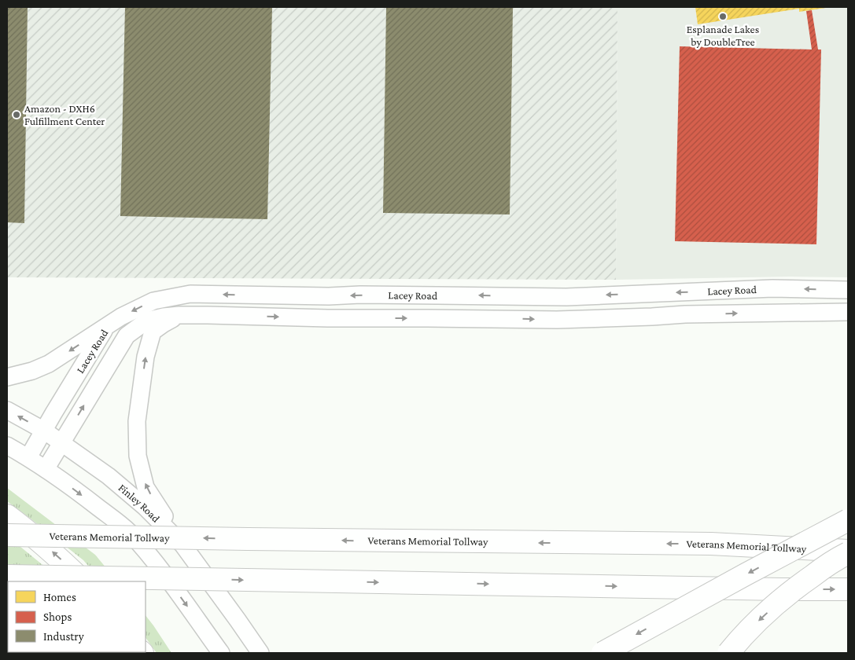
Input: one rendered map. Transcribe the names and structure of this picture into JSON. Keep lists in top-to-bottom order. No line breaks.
{"streets":{"highway":["Veterans Memorial Tollway"],"main road":["Lacey Road","Finley Road"]},"crossings":[["Lacey Road","Finley Road"]],"places":["Esplanade Lakes by DoubleTree","Amazon - DXH6 Fulfillment Center"],"legend":["Homes","Shops","Industry"]}
